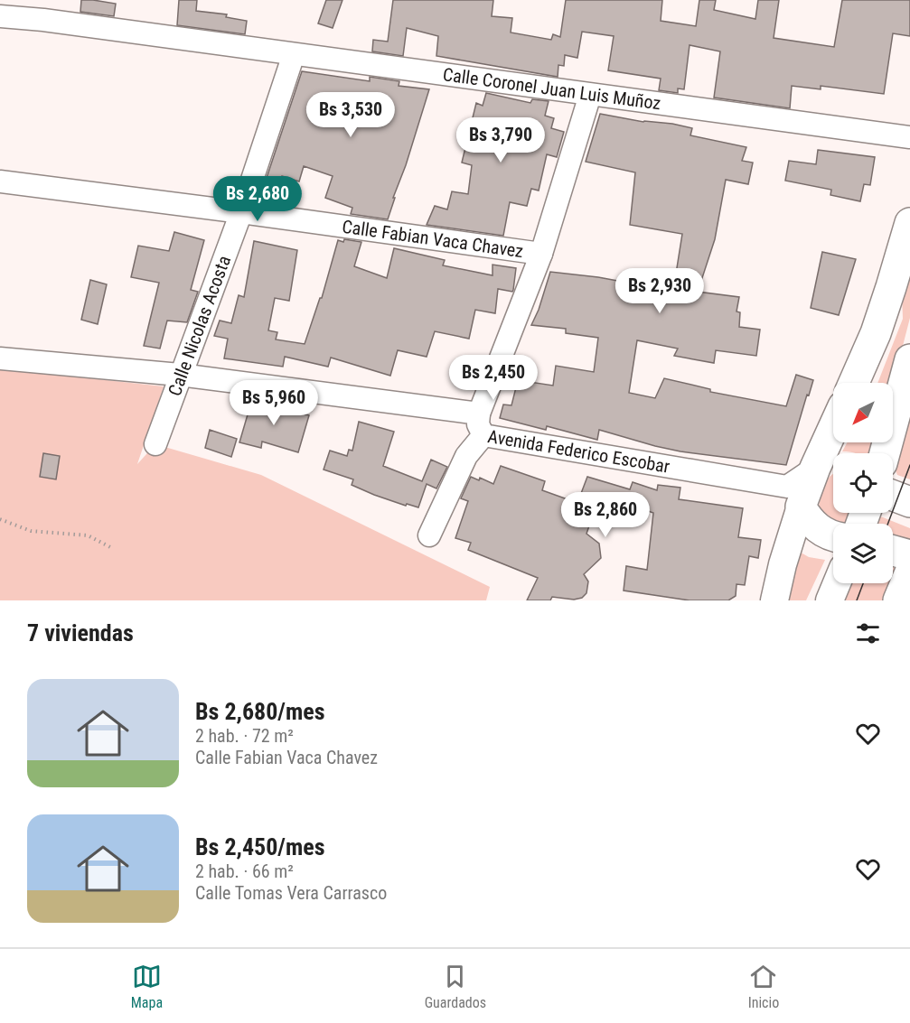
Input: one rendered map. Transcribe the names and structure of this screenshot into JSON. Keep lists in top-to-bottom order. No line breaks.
{"streets":{"street":["Calle Coronel Juan Luis Muñoz","Calle Fabian Vaca Chavez","Calle Nicolas Acosta","Avenida Federico Escobar"]},"crossings":[["Calle Coronel Juan Luis Muñoz","Calle Nicolas Acosta"],["Calle Fabian Vaca Chavez","Calle Nicolas Acosta"],["Calle Nicolas Acosta","Avenida Federico Escobar"]],"north":"bottom left","page":{"price":["Bs 3,530","Bs 3,790","Bs 2,680","Bs 2,930","Bs 2,450","Bs 5,960","Bs 2,860"],"heading":"7 viviendas","list":[{"name":"Bs 2,680/mes","note":"2 hab. · 72 m² · Calle Fabian Vaca Chavez"},{"name":"Bs 2,450/mes","note":"2 hab. · 66 m² · Calle Tomas Vera Carrasco"}],"tabs":["Mapa","Guardados","Inicio"]}}
